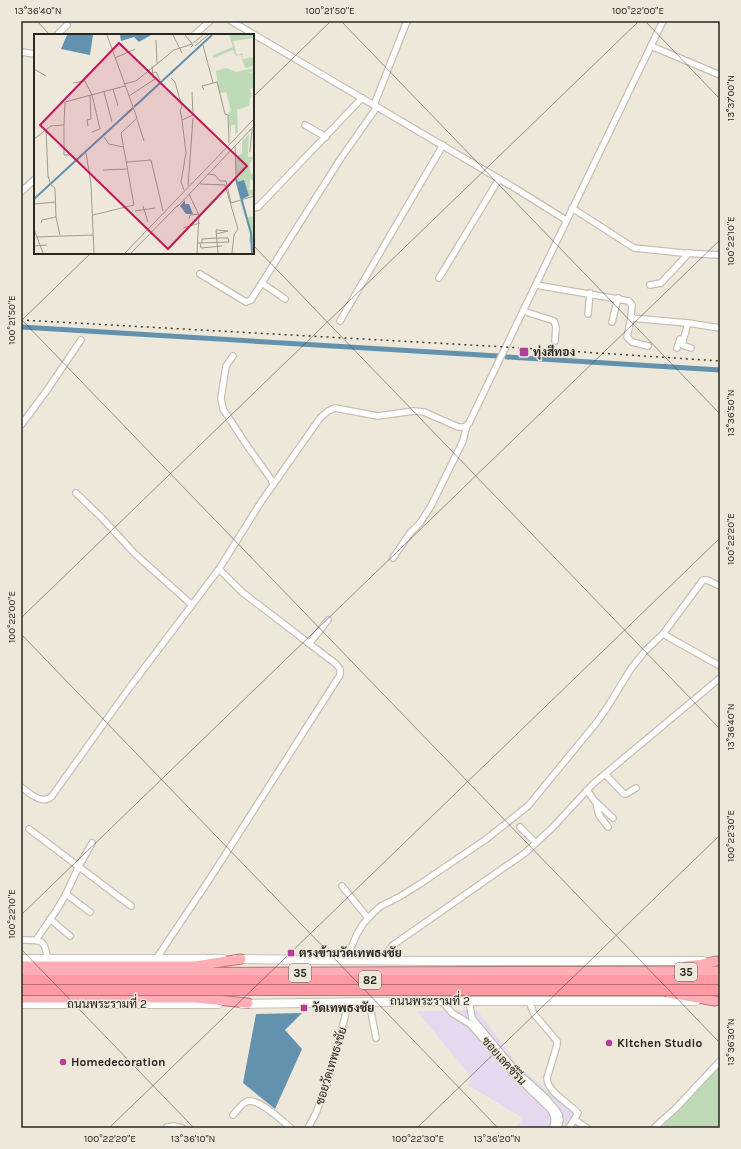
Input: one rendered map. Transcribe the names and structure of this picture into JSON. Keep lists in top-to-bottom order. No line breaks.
{"streets":{"highway":["35","82","ถนนพระรามที่ 2"],"street":["ซอยเลคซีรีน","ซอยวัดเทพธงชัย"]},"crossings":[["82","ถนนพระรามที่ 2"],["ถนนพระรามที่ 2","ซอยเลคซีรีน"],["ถนนพระรามที่ 2","ซอยวัดเทพธงชัย"]],"places":{"transit":["ทุ่งสีทอง","ตรงข้ามวัดเทพธงชัย","วัดเทพธงชัย"],"other":["Kitchen Studio","Homedecoration"]},"coordinates":["13°36'40\"N","100°21'50\"E","100°22'00\"E","13°37'00\"N","100°22'10\"E","13°36'50\"N","100°22'20\"E","100°22'30\"E","13°36'30\"N","13°36'10\"N","13°36'20\"N"]}
